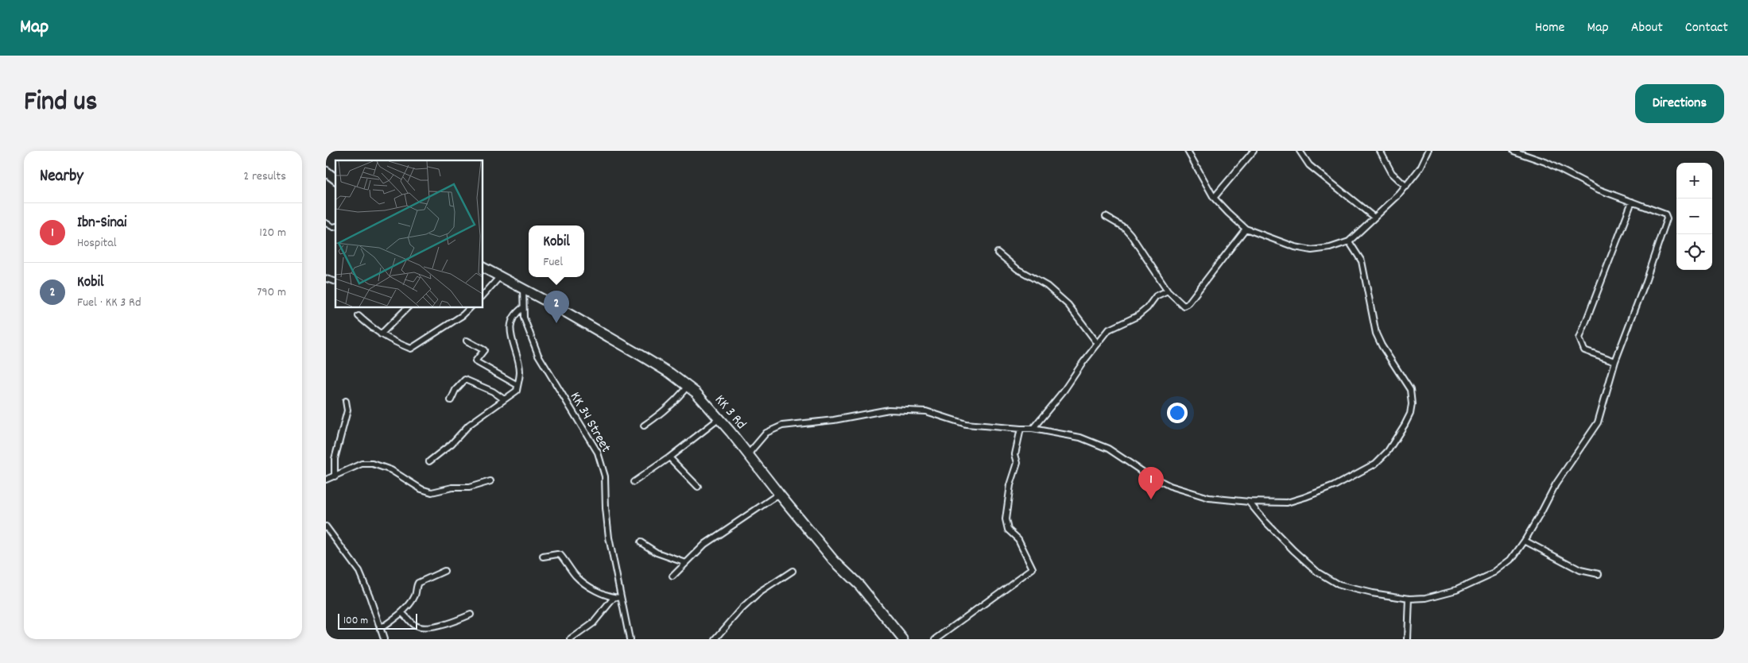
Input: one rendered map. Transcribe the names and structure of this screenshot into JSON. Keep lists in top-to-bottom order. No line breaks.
{"streets":{"highway":["KK 3 Rd"],"street":["KK 34 Street"]},"crossings":[["KK 3 Rd","KK 34 Street"]],"scale_bar":"100 m","page":{"header":"Map","nav":["Home","Map","About","Contact"],"title":"Find us","buttons":"Directions","heading":["Nearby","2 results"],"map_buttons":["+","−"],"list":[{"mark":"1","name":"Ibn-Sinai","note":"Hospital","value":"120 m"},{"mark":"2","name":"Kobil","note":"Fuel · KK 3 Rd","value":"790 m"}],"popup":["Kobil","Fuel"],"pins":["2","1"],"scale":"100 m"}}
